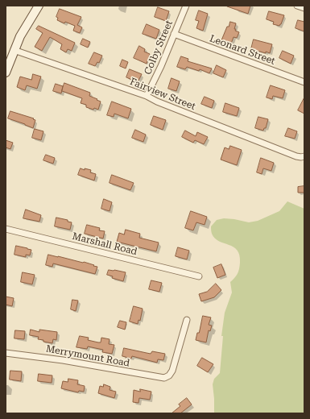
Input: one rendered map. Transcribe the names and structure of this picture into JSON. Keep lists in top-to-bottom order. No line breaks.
{"streets":{"street":["Colby Street","Leonard Street","Fairview Street","Marshall Road","Merrymount Road"]},"crossings":[["Colby Street","Leonard Street"],["Colby Street","Fairview Street"]]}
